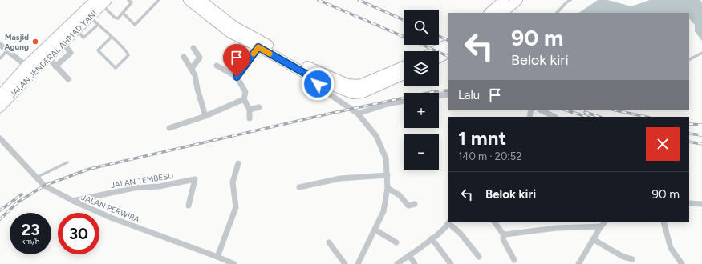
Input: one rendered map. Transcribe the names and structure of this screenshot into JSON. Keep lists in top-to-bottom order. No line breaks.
{"streets":{"highway":["JALAN JENDERAL AHMAD YANI"],"street":["JALAN TEMBESU","JALAN PERWIRA"]},"crossings":[["JALAN TEMBESU","JALAN PERWIRA"]],"places":["Masjid Agung"],"page":{"map_buttons":["+","−"],"turn":["90 m","Belok kiri"],"then":"Lalu","heading":["1 mnt","140 m · 20:52"],"list":[{"name":"Belok kiri","value":"90 m"}],"speed":"23 km/h","limit":"30"}}
